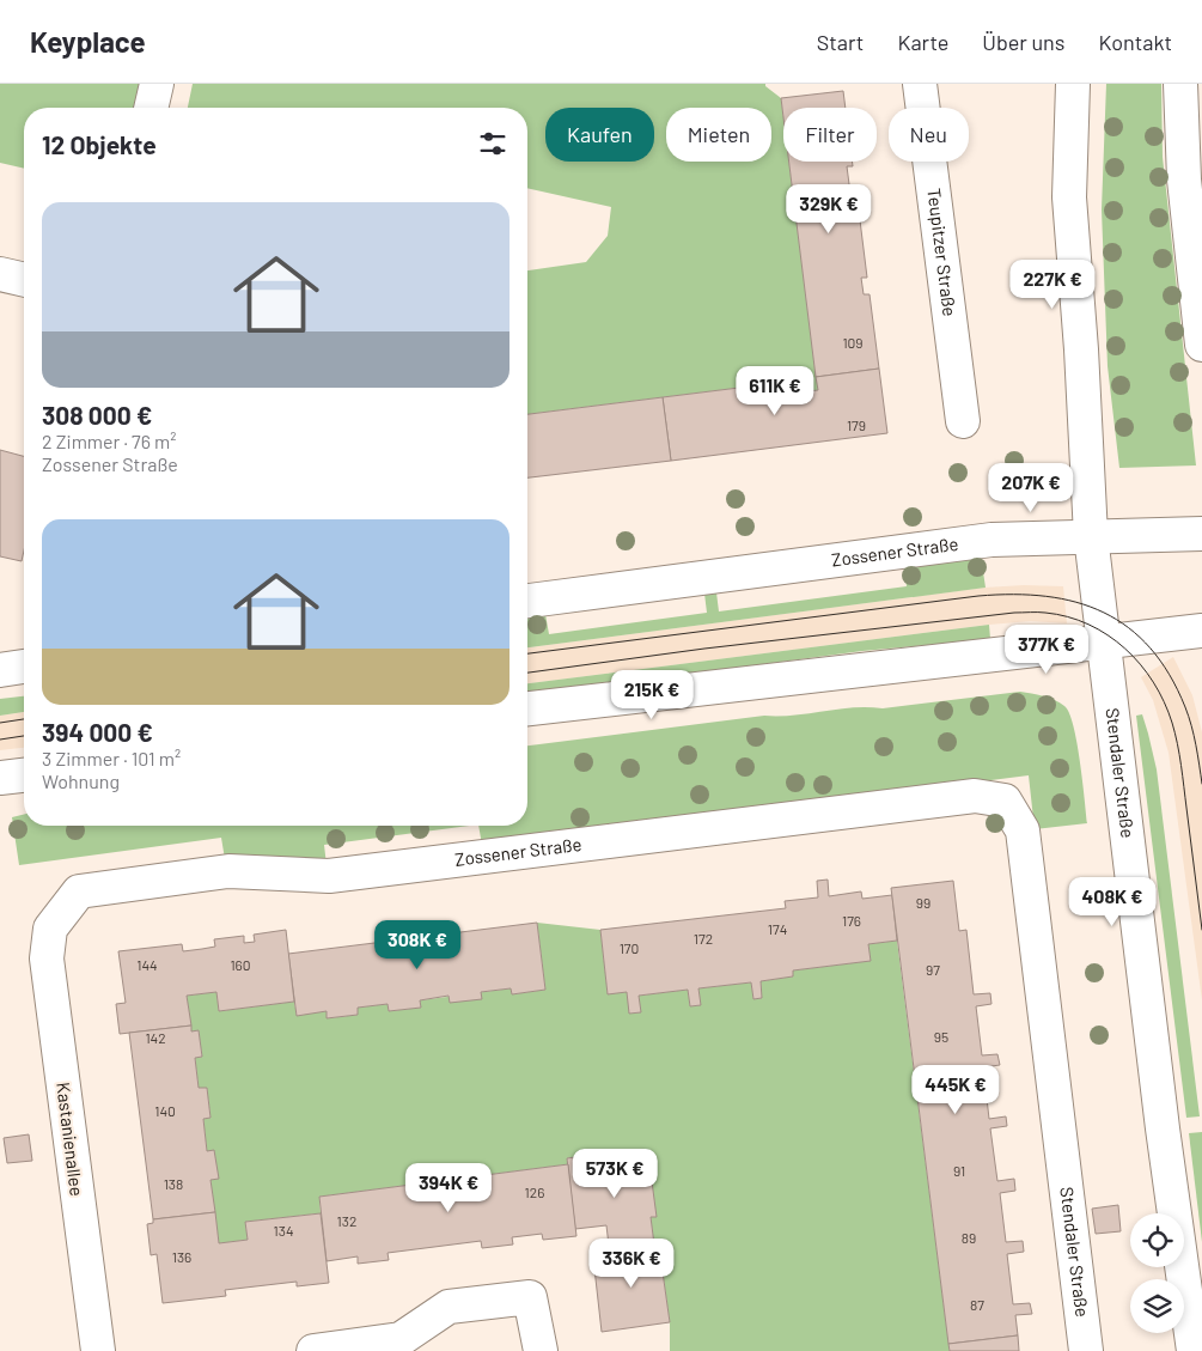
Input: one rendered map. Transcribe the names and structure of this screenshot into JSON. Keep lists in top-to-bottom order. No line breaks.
{"streets":{"main road":["Teupitzer Straße","Zossener Straße","Stendaler Straße","Kastanienallee"]},"crossings":[["Zossener Straße","Stendaler Straße"],["Zossener Straße","Kastanienallee"]],"house_numbers":["109","179","99","176","174","172","170","144","160","97","95","142","140","91","138","126","132","134","89","136","87"],"page":{"header":"Keyplace","nav":["Start","Karte","Über uns","Kontakt"],"chip":["Kaufen","Mieten","Filter","Neu"],"heading":"12 Objekte","list":[{"name":"308 000 €","note":"2 Zimmer · 76 m² · Zossener Straße"},{"name":"394 000 €","note":"3 Zimmer · 101 m² · Wohnung"}],"price":["329K €","227K €","611K €","207K €","377K €","215K €","408K €","308K €","445K €","573K €","394K €","336K €"]}}
